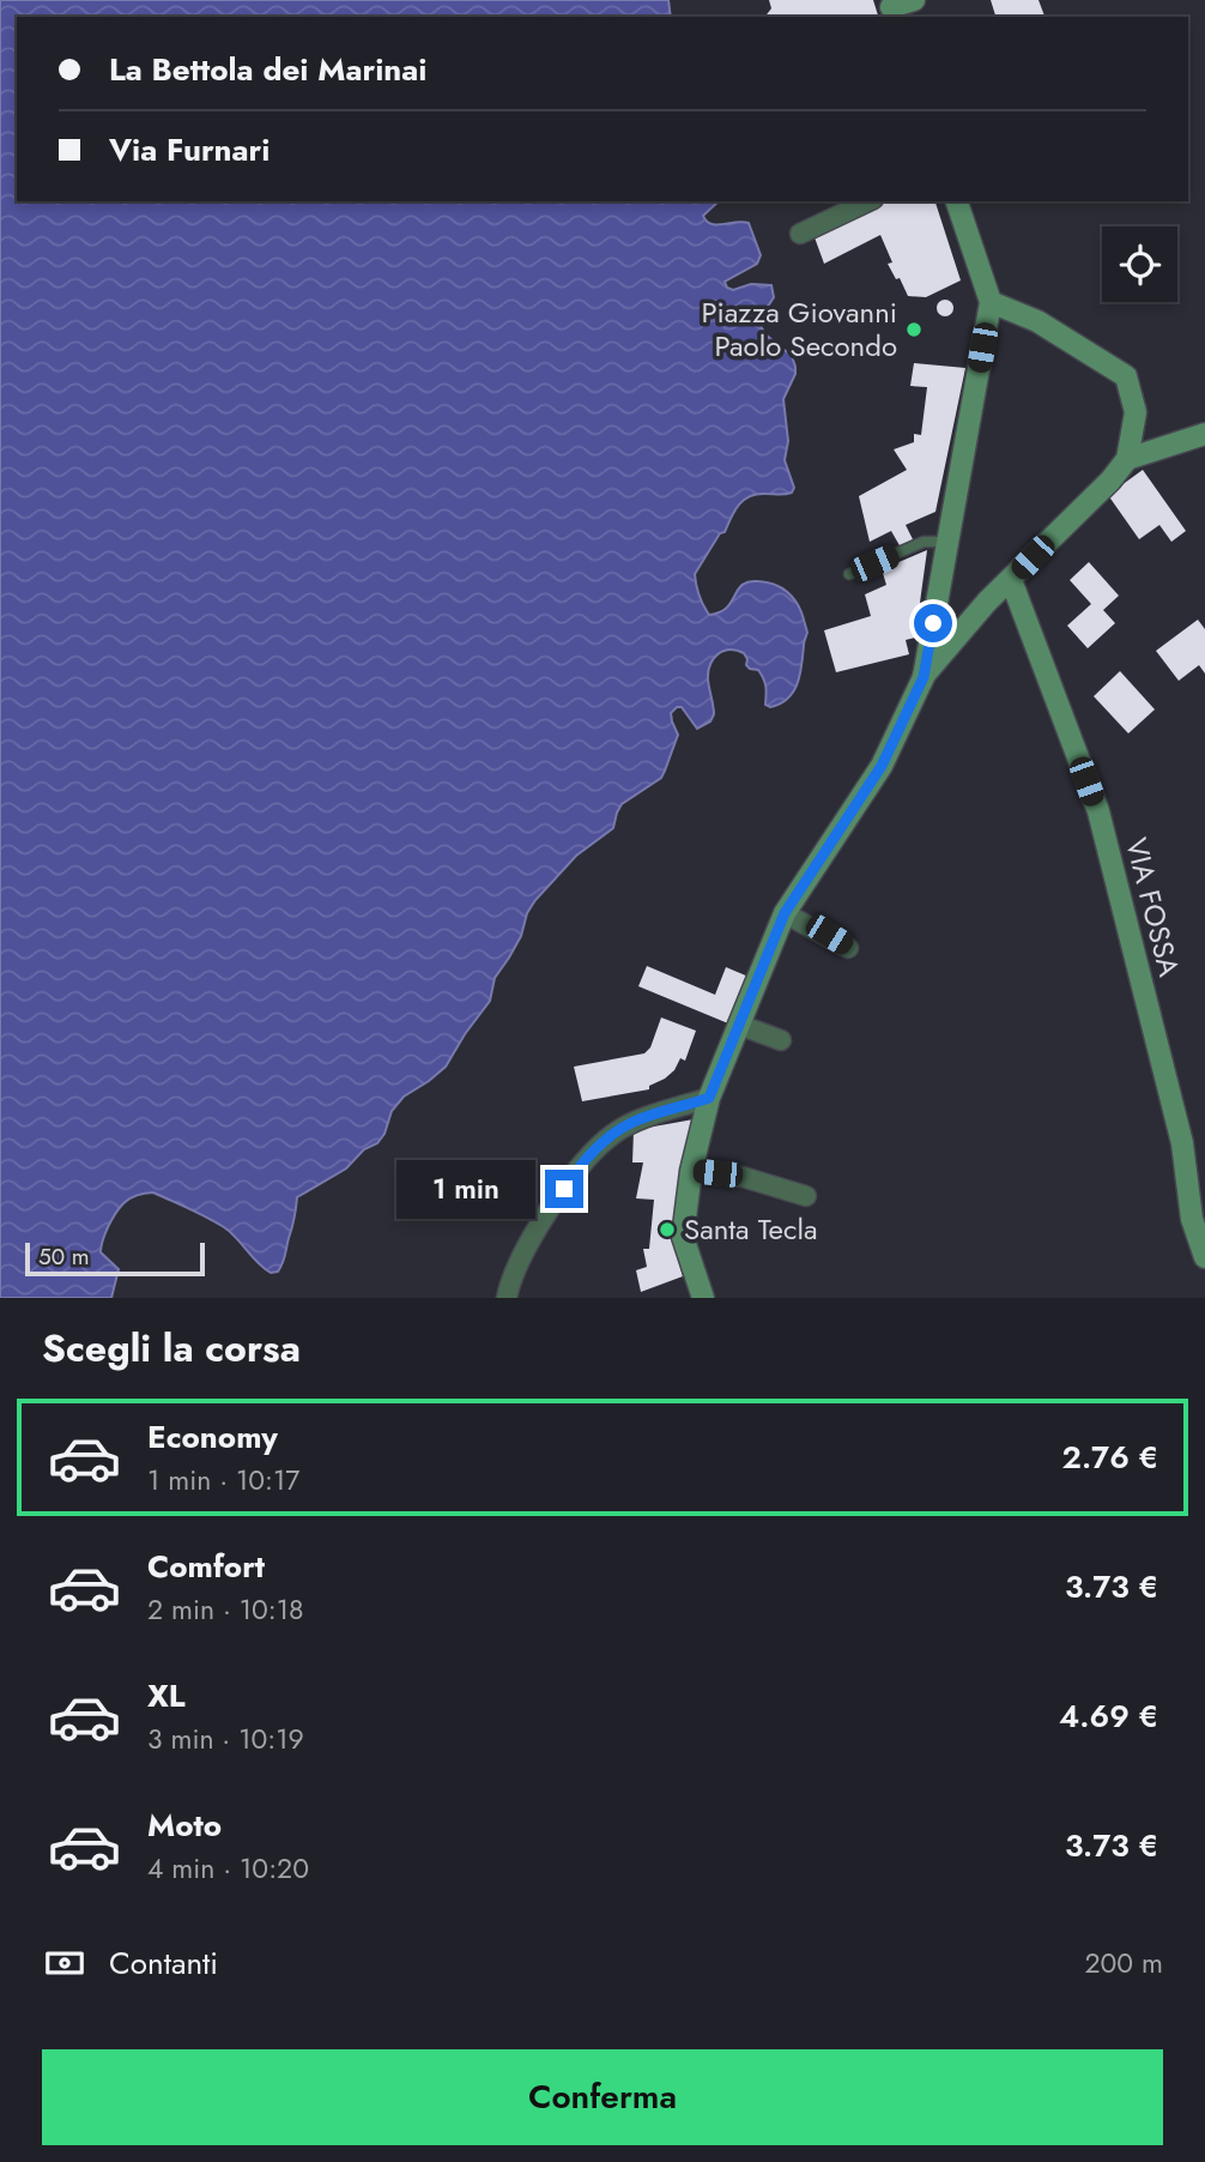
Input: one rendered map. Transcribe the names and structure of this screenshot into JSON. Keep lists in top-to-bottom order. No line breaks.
{"streets":{"street":["VIA FOSSA"]},"places":["Piazza Giovanni Paolo Secondo","Santa Tecla"],"scale_bar":"50 m","page":{"banner":["La Bettola dei Marinai","Via Furnari"],"bubble":"1 min","scale":"50 m","heading":"Scegli la corsa","list":[{"name":"Economy","note":"1 min · 10:17","value":"2.76 €"},{"name":"Comfort","note":"2 min · 10:18","value":"3.73 €"},{"name":"XL","note":"3 min · 10:19","value":"4.69 €"},{"name":"Moto","note":"4 min · 10:20","value":"3.73 €"}],"pay":["Contanti","200 m"],"buttons":"Conferma"}}
